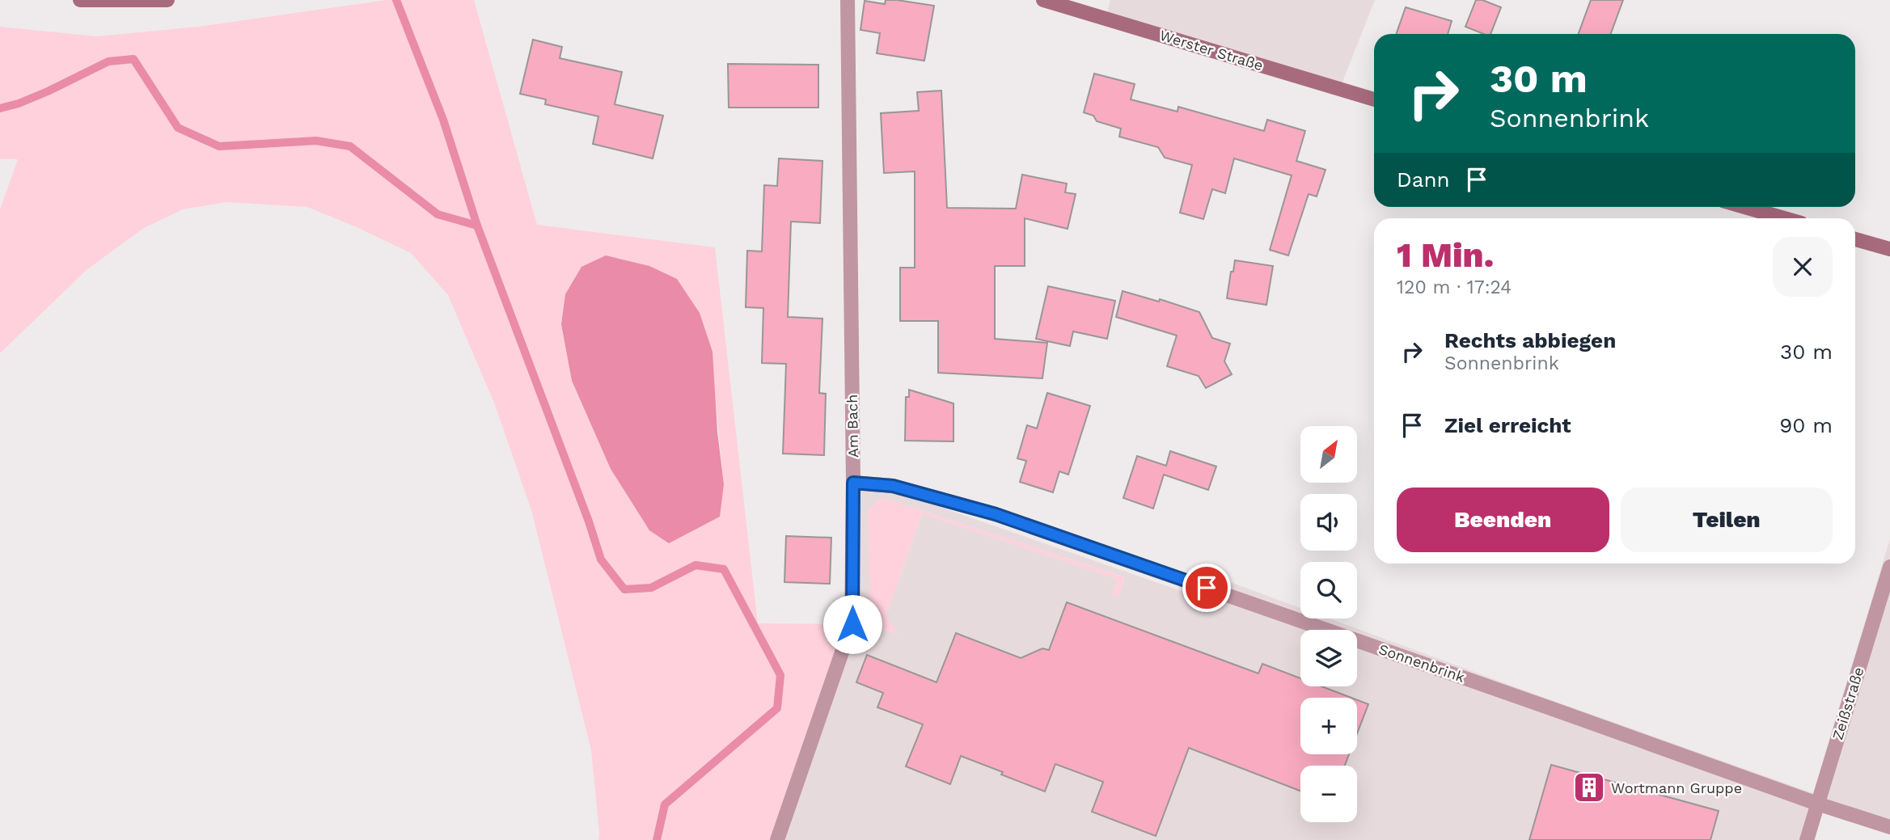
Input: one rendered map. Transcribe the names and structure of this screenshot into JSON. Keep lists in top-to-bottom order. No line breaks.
{"streets":{"main road":["Werster Straße"],"street":["Am Bach","Sonnenbrink","Zeißstraße"]},"crossings":[["Am Bach","Sonnenbrink"],["Sonnenbrink","Zeißstraße"]],"places":{"building":["Wortmann Gruppe"]},"north":"top right","page":{"turn":["30 m","Sonnenbrink"],"then":"Dann","heading":["1 Min.","120 m · 17:24"],"list":[{"name":"Rechts abbiegen","note":"Sonnenbrink","value":"30 m"},{"name":"Ziel erreicht","value":"90 m"}],"map_buttons":["+","−"],"buttons":["Beenden","Teilen"]}}
